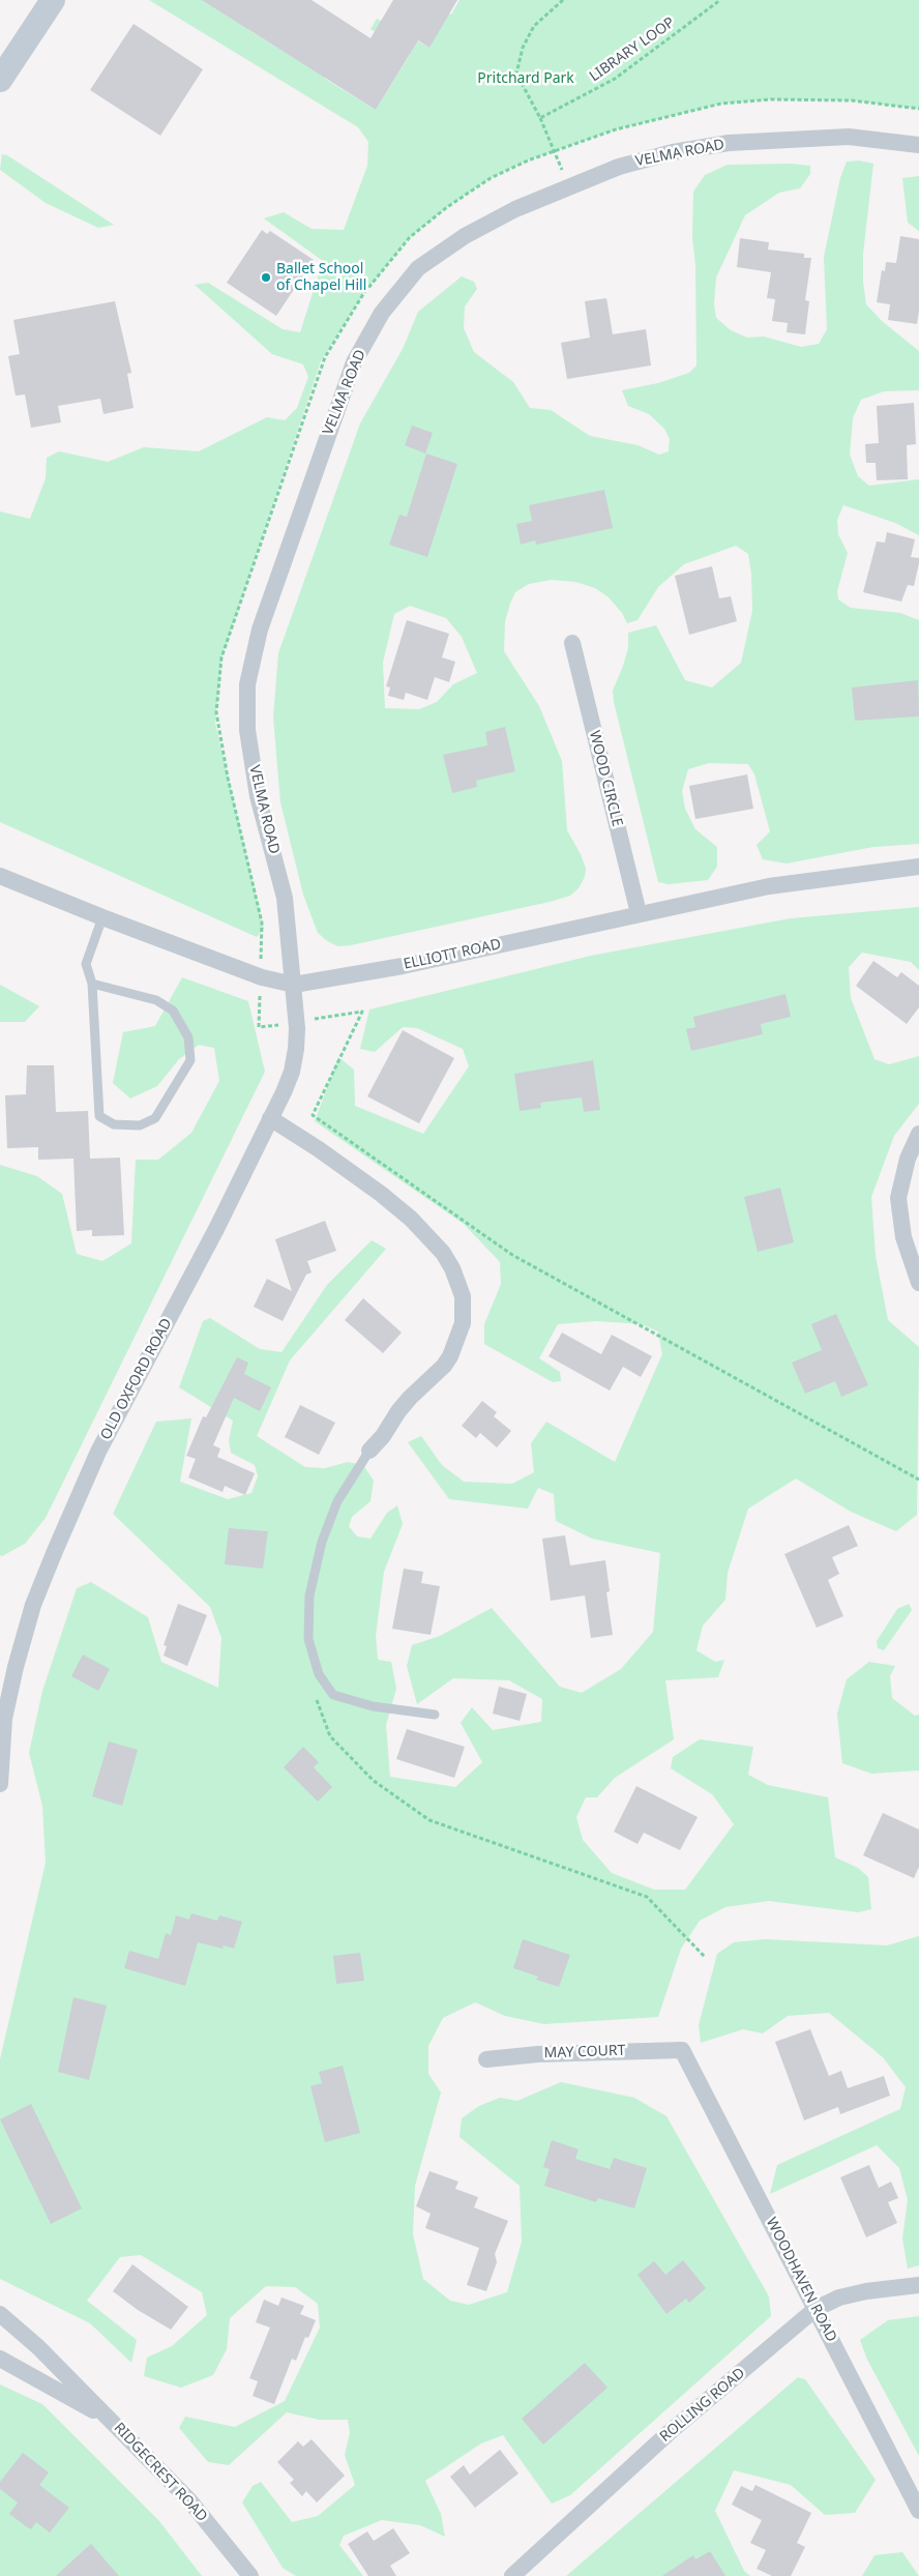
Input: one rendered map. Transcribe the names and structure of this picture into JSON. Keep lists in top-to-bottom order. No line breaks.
{"streets":{"street":["VELMA ROAD","WOOD CIRCLE","ELLIOTT ROAD","OLD OXFORD ROAD","MAY COURT","WOODHAVEN ROAD","ROLLING ROAD","RIDGECREST ROAD"],"path":["LIBRARY LOOP"]},"crossings":[["VELMA ROAD","ELLIOTT ROAD"],["VELMA ROAD","OLD OXFORD ROAD"],["WOOD CIRCLE","ELLIOTT ROAD"],["ELLIOTT ROAD","OLD OXFORD ROAD"],["MAY COURT","WOODHAVEN ROAD"],["WOODHAVEN ROAD","ROLLING ROAD"]],"parks":["Pritchard Park"],"places":["Ballet School of Chapel Hill"]}
